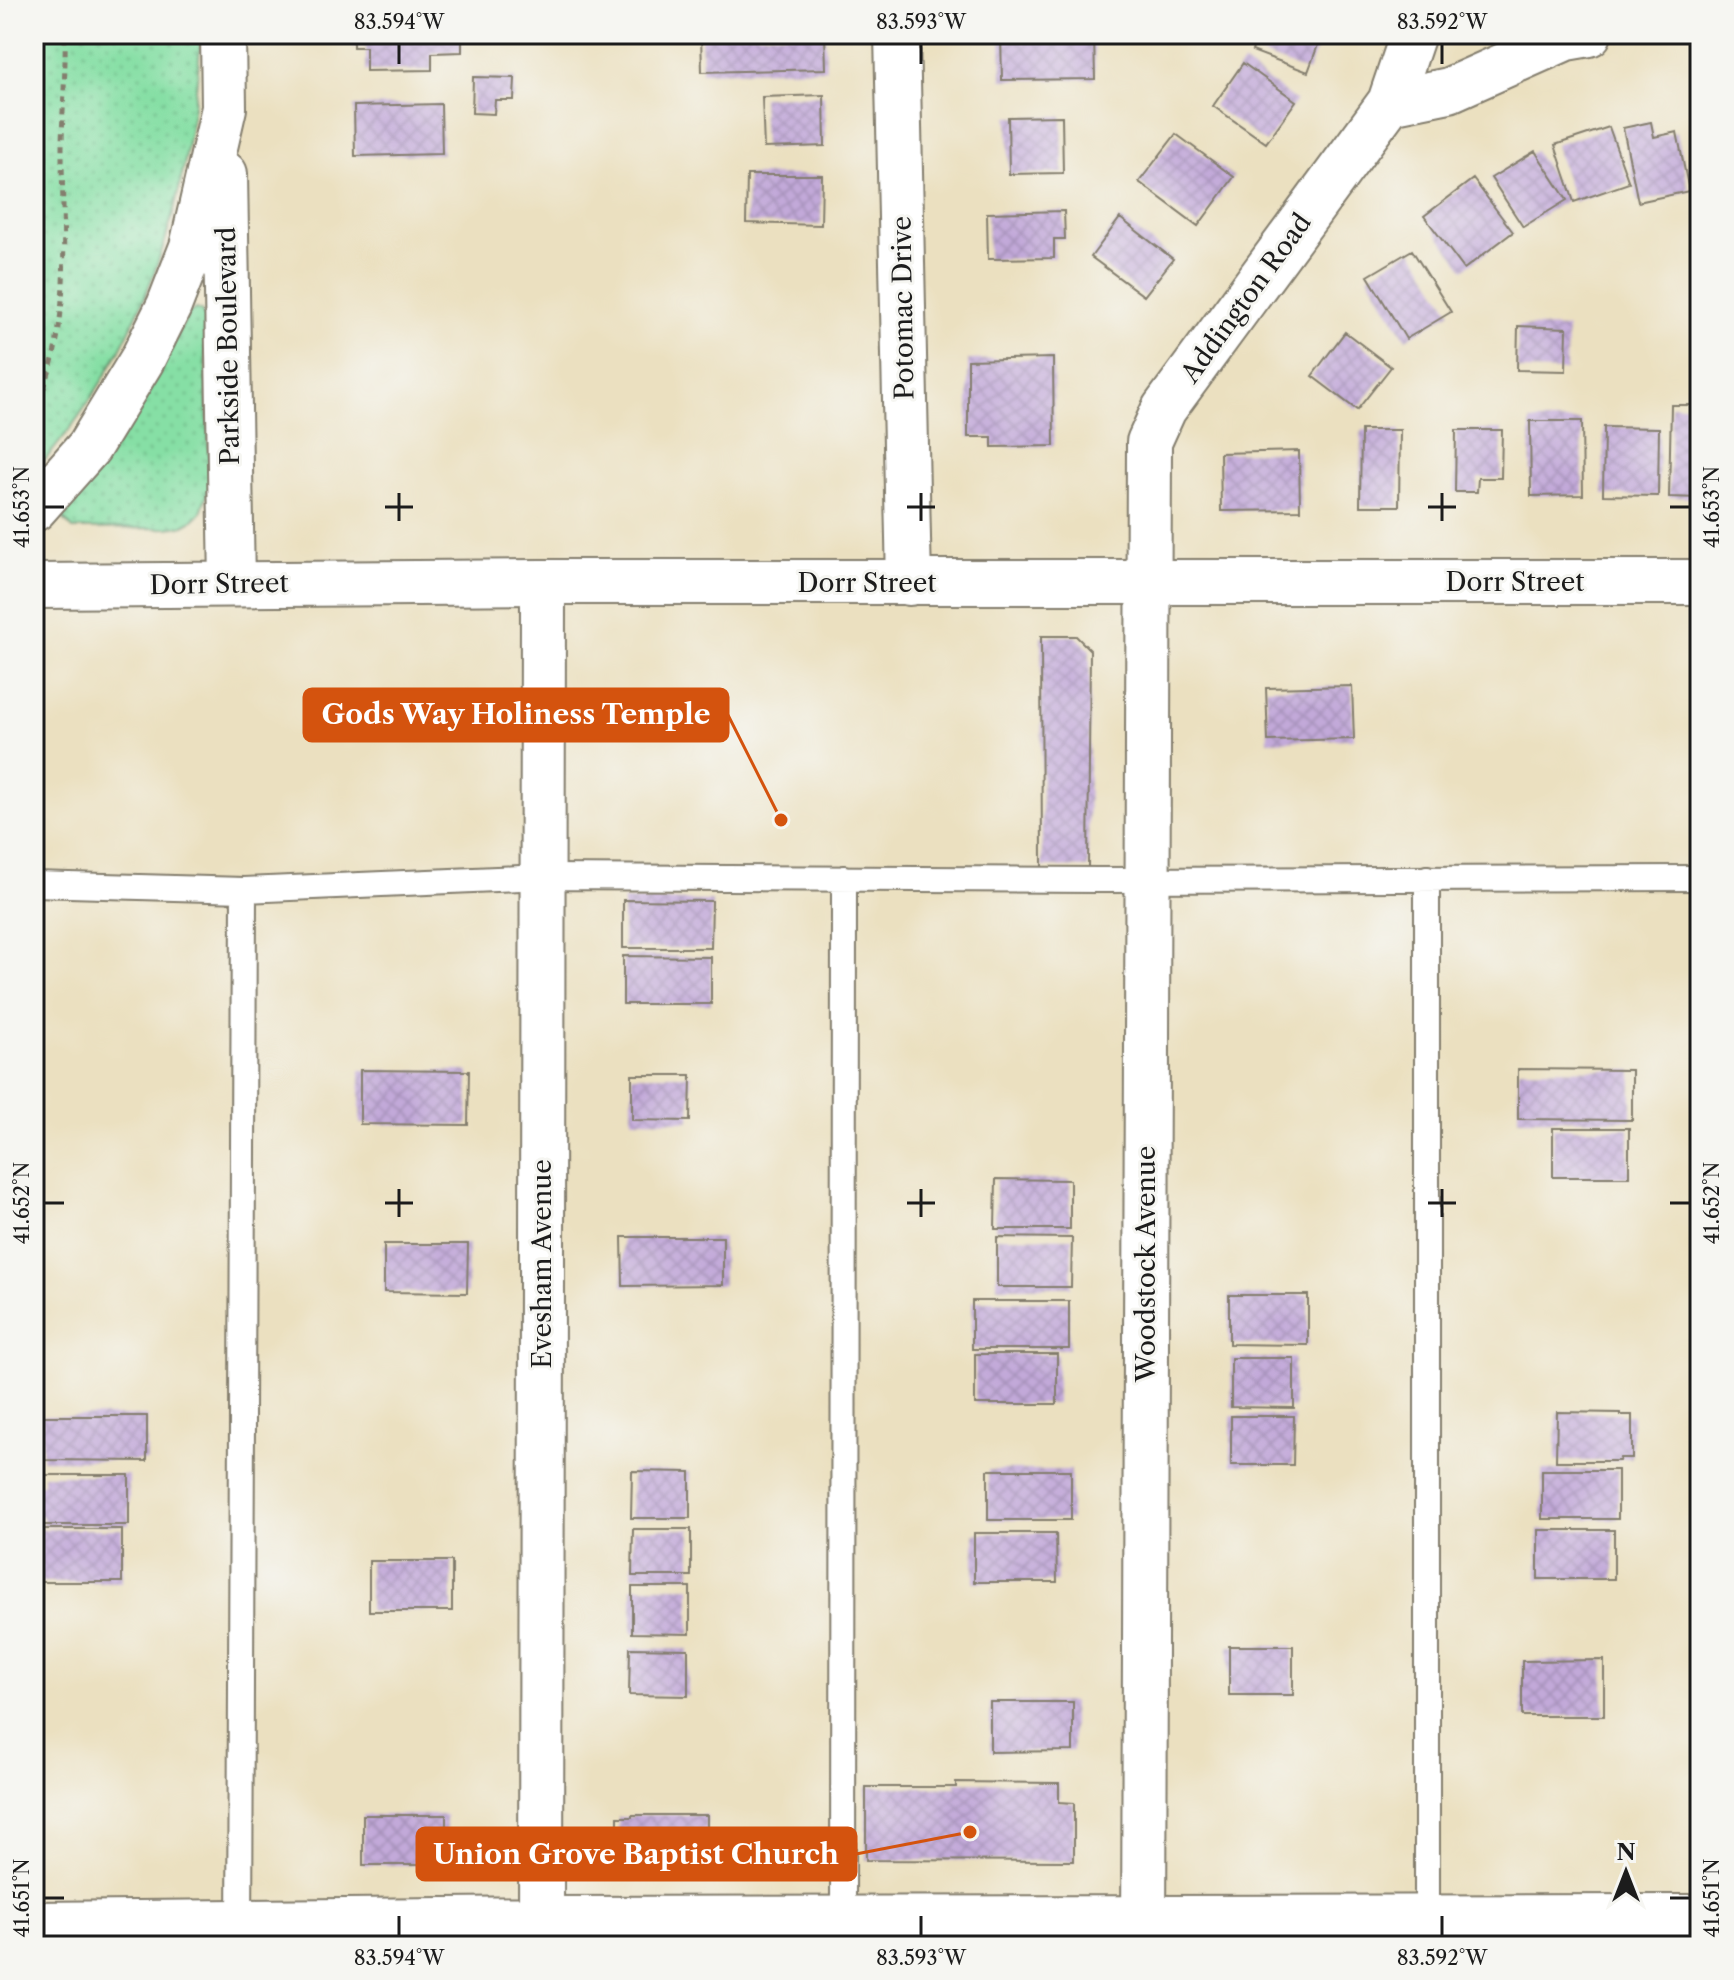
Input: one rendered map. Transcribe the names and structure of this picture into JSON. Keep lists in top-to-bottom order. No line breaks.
{"streets":{"street":["Addington Road","Potomac Drive","Parkside Boulevard","Dorr Street","Evesham Avenue","Woodstock Avenue"]},"crossings":[["Addington Road","Dorr Street"],["Addington Road","Woodstock Avenue"],["Potomac Drive","Dorr Street"],["Parkside Boulevard","Dorr Street"],["Dorr Street","Evesham Avenue"],["Dorr Street","Woodstock Avenue"]],"places":["Gods Way Holiness Temple","Union Grove Baptist Church"],"north":"top","coordinates":["83.594°W","83.593°W","83.592°W","41.653°N","41.652°N","41.651°N"]}
